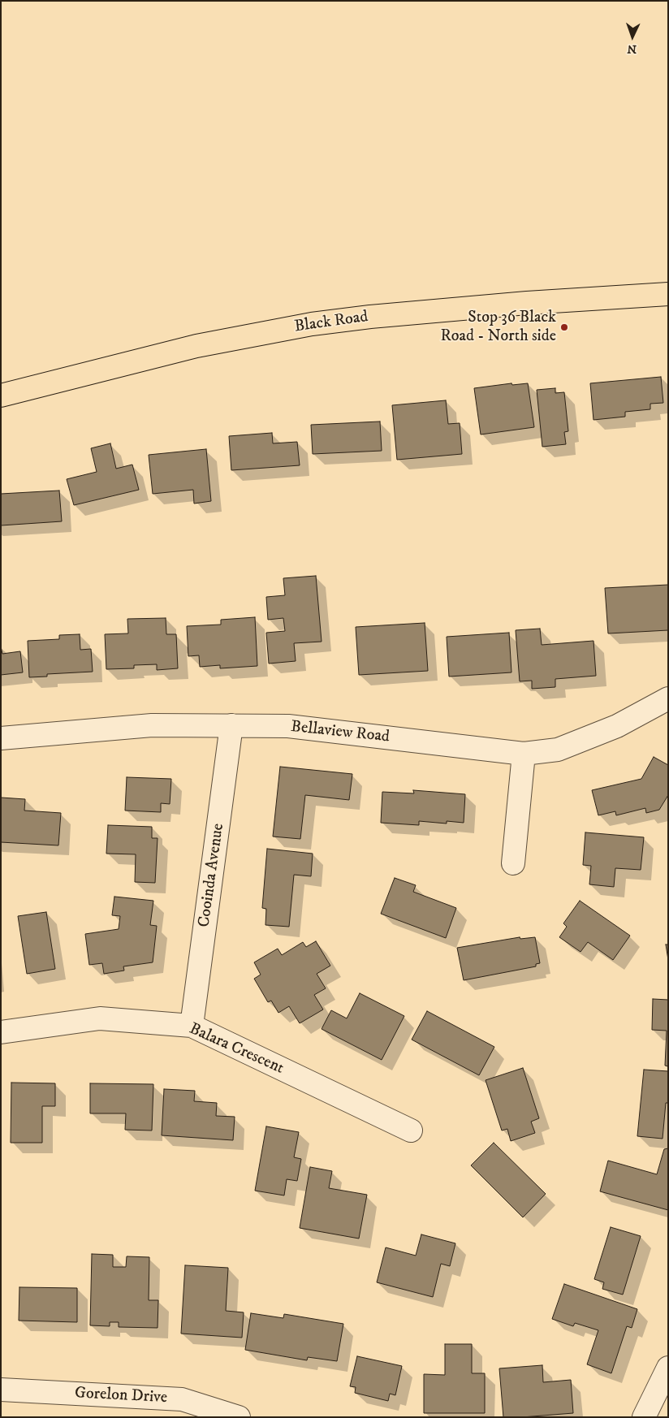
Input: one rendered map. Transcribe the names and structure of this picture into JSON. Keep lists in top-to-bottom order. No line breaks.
{"streets":{"main road":["Black Road"],"street":["Bellaview Road","Cooinda Avenue","Balara Crescent","Gorelon Drive"]},"crossings":[["Bellaview Road","Cooinda Avenue"],["Cooinda Avenue","Balara Crescent"]],"places":["Stop 36 Black Road - North side"],"north":"bottom"}
